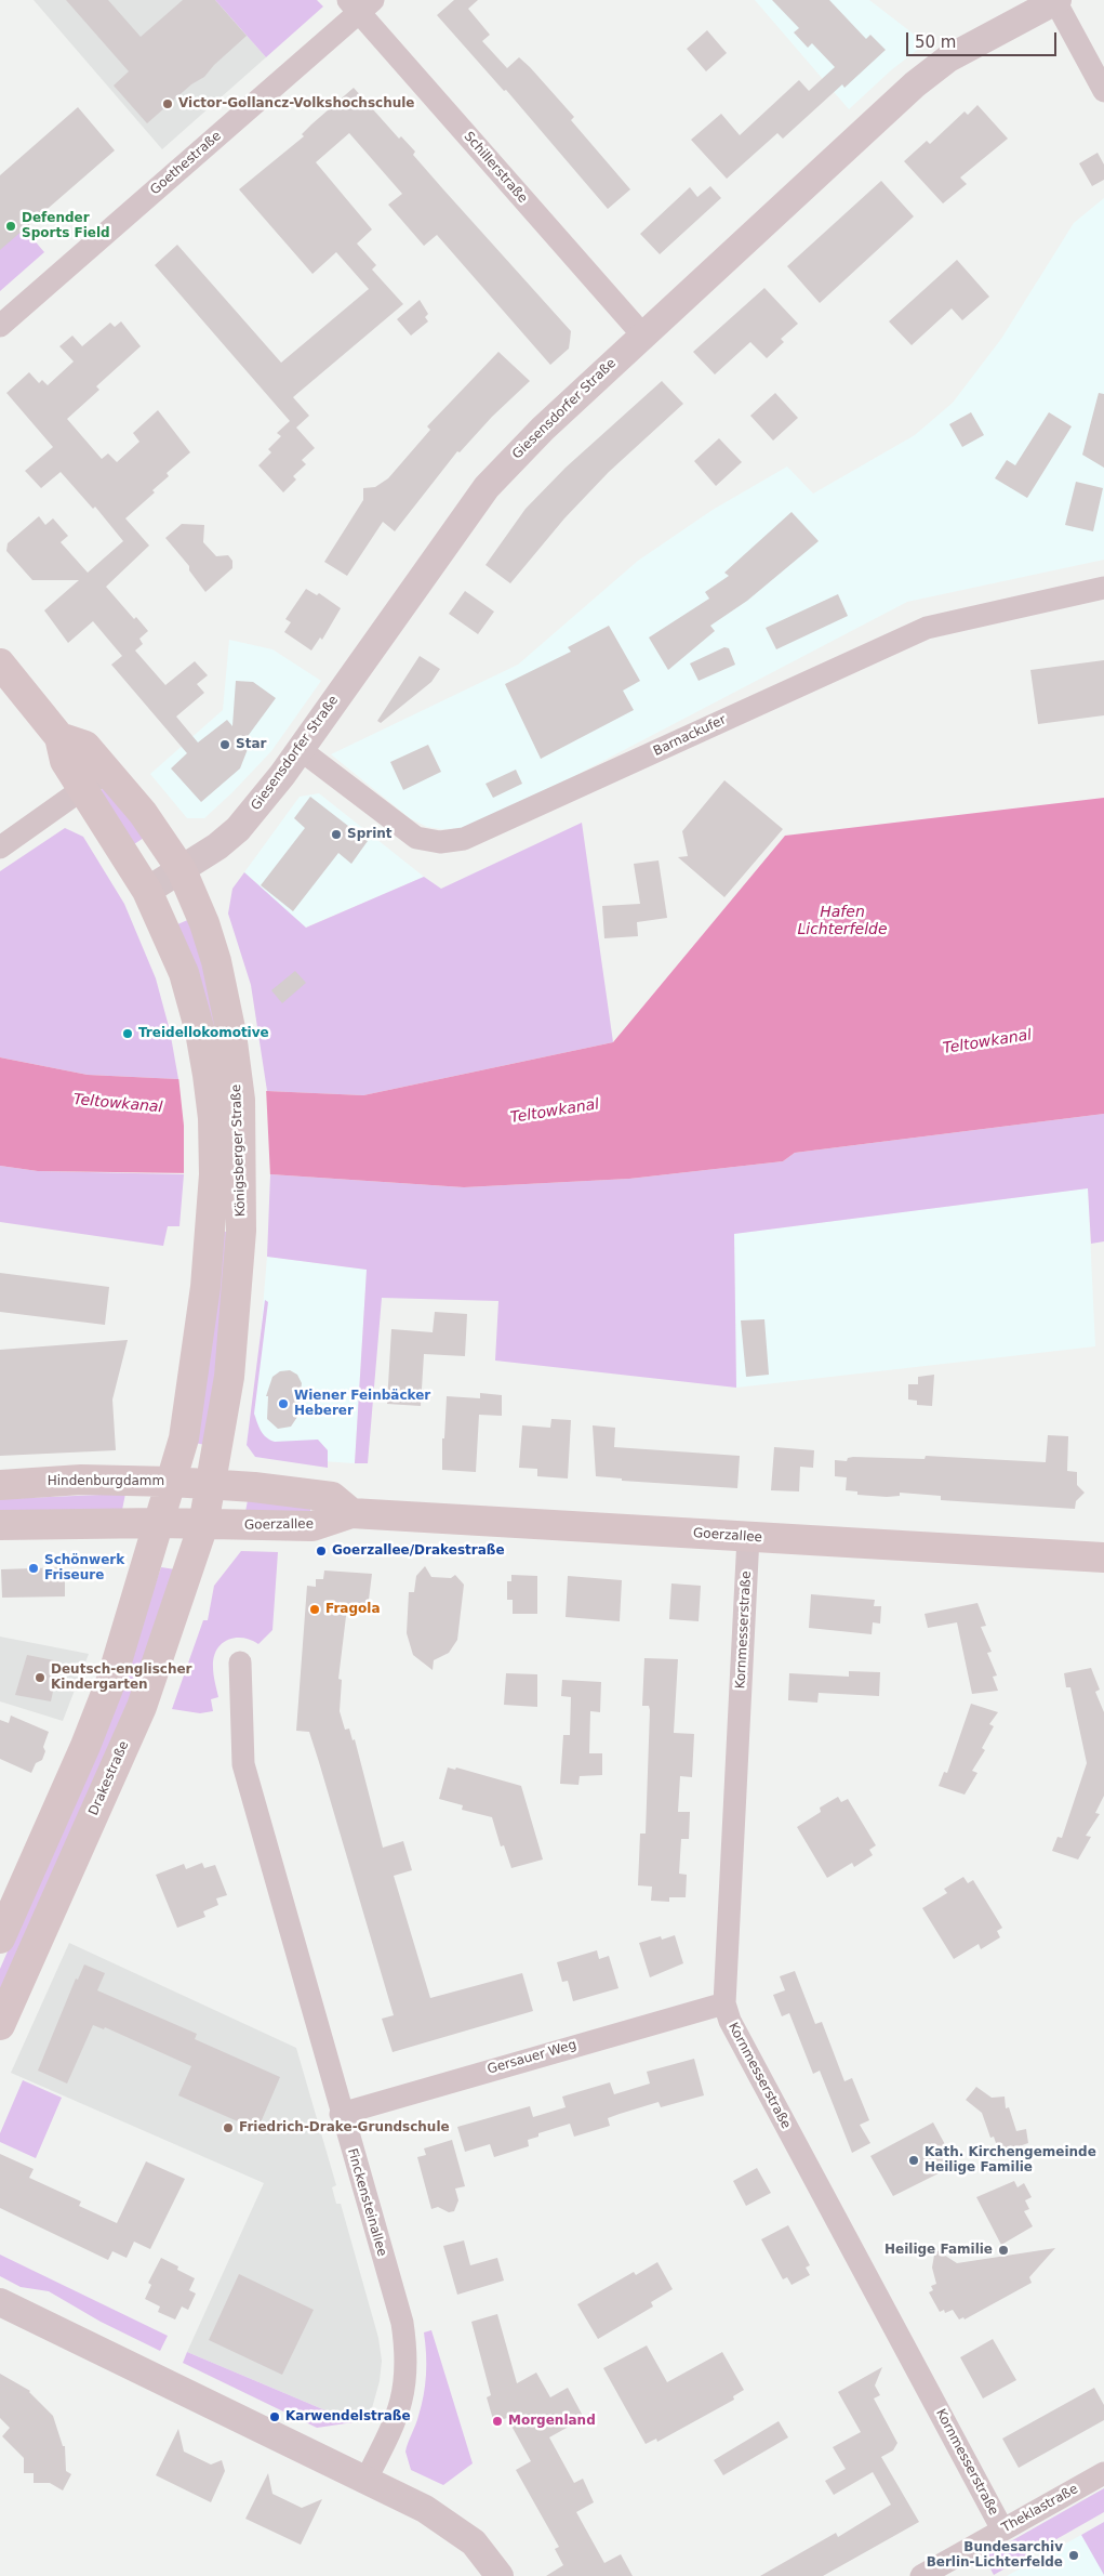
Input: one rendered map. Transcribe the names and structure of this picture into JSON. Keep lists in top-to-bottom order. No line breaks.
{"streets":{"main road":["Königsberger Straße","Hindenburgdamm","Goerzallee","Drakestraße"],"street":["Goethestraße","Schillerstraße","Giesensdorfer Straße","Barnackufer","Kornmesserstraße","Gersauer Weg","Finckensteinallee","Theklastraße"]},"crossings":[["Goethestraße","Schillerstraße"],["Schillerstraße","Giesensdorfer Straße"],["Giesensdorfer Straße","Barnackufer"],["Giesensdorfer Straße","Königsberger Straße"],["Königsberger Straße","Hindenburgdamm"],["Königsberger Straße","Goerzallee"],["Königsberger Straße","Drakestraße"],["Goerzallee","Kornmesserstraße"],["Goerzallee","Drakestraße"],["Kornmesserstraße","Gersauer Weg"],["Kornmesserstraße","Theklastraße"],["Gersauer Weg","Finckensteinallee"]],"water":["Hafen Lichterfelde","Teltowkanal"],"places":["Victor-Gollancz-Volkshochschule","Defender Sports Field","Star","Sprint","Treidellokomotive","Wiener Feinbäcker Heberer","Goerzallee/Drakestraße","Schönwerk Friseure","Fragola","Deutsch-englischer Kindergarten","Friedrich-Drake-Grundschule","Kath. Kirchengemeinde Heilige Familie","Heilige Familie","Karwendelstraße","Morgenland","Bundesarchiv Berlin-Lichterfelde"],"scale_bar":"50 m"}
